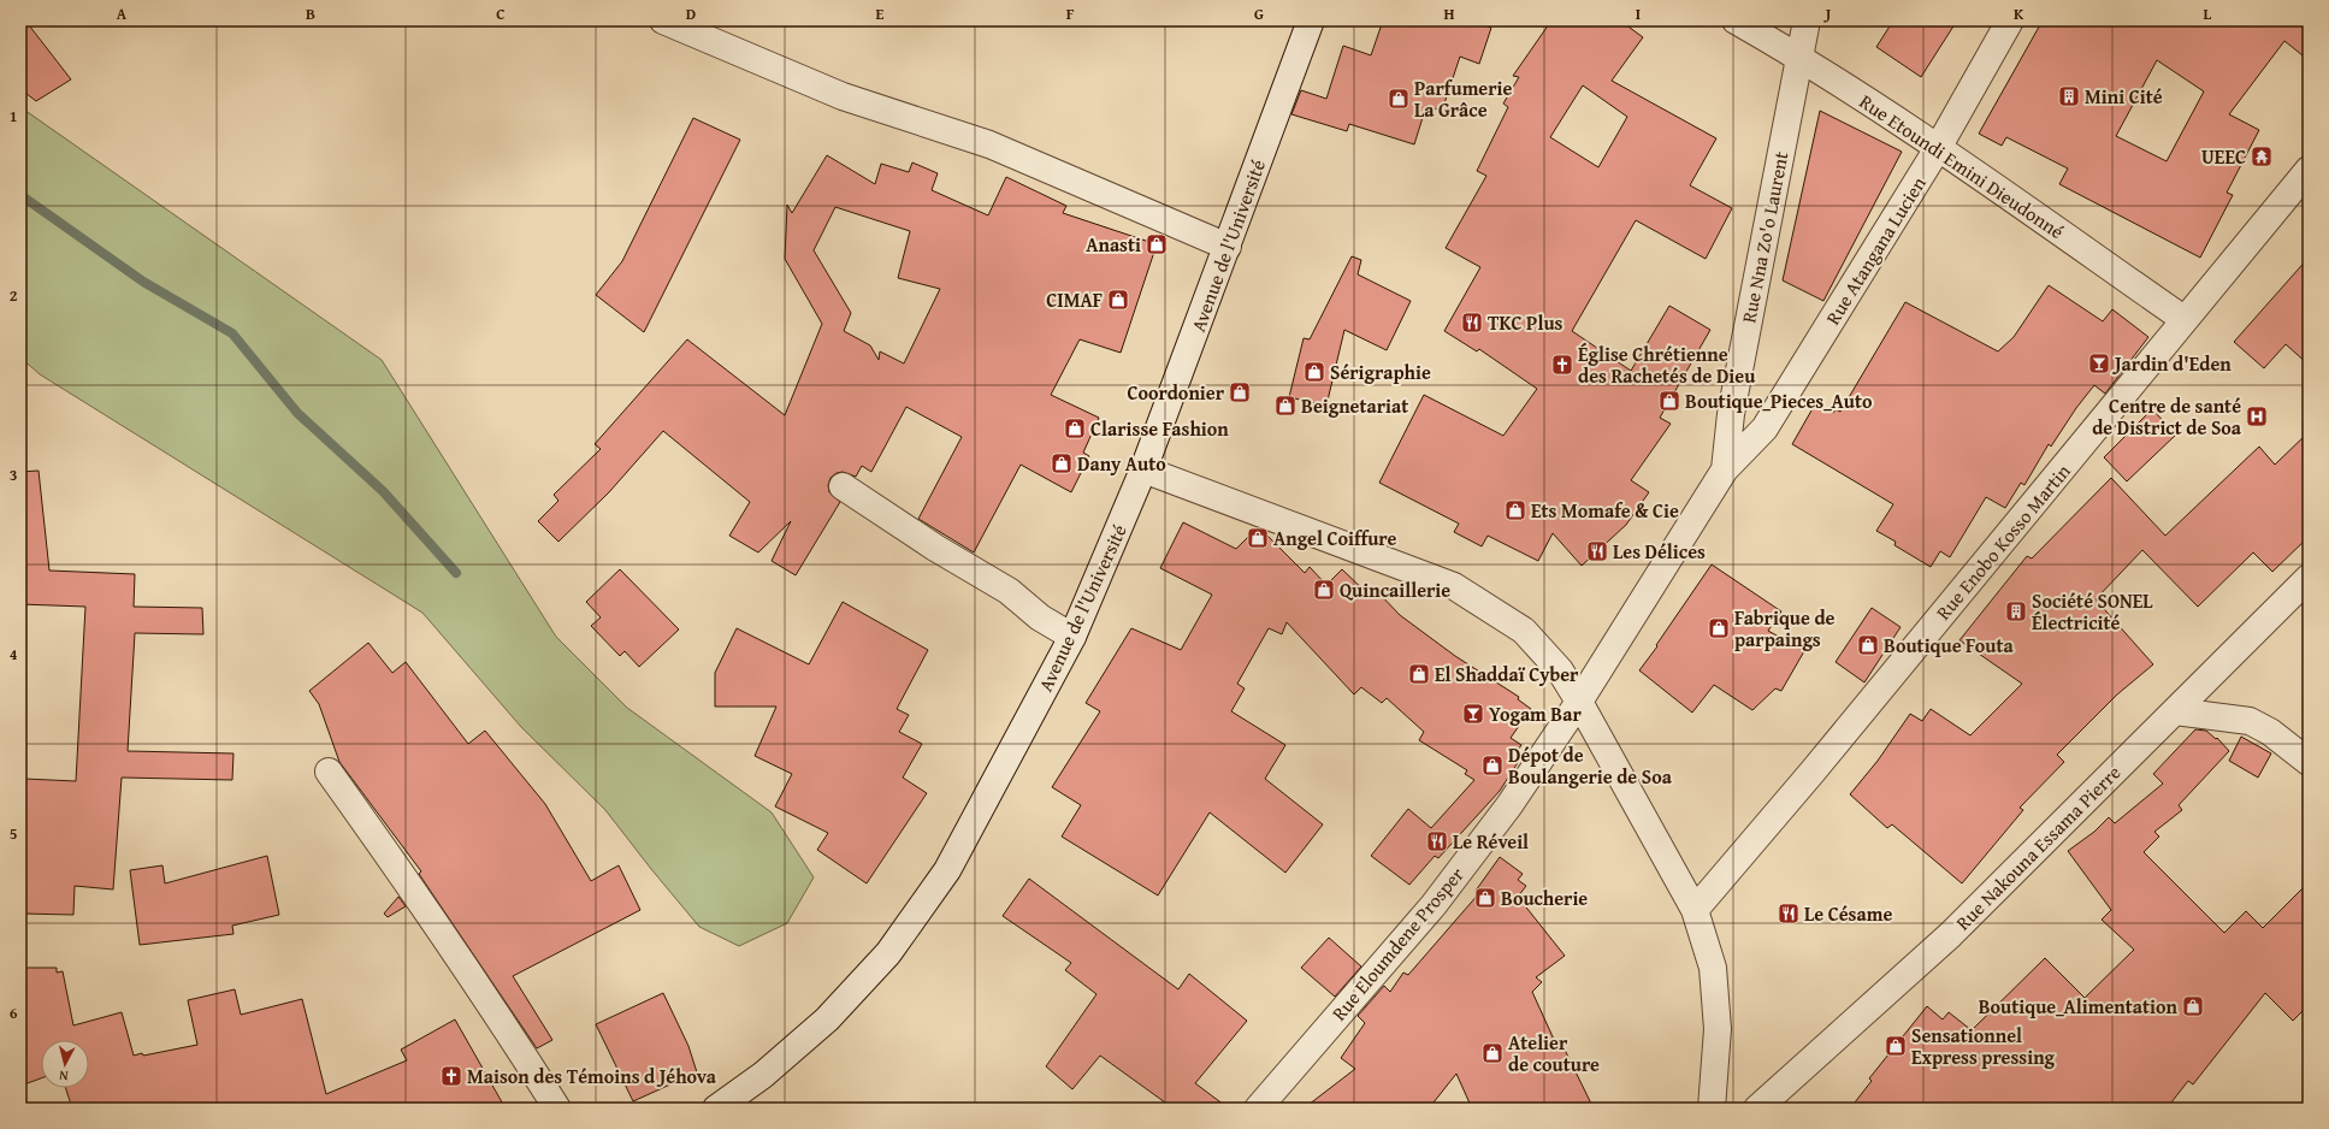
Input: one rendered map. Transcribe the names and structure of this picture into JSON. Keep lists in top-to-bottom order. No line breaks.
{"streets":{"street":["Rue Etoundi Emini Dieudonné","Rue Nna Zo'o Laurent","Avenue de l'Université","Rue Atangana Lucien","Rue Enobo Kosso Martin","Rue Nakouna Essama Pierre","Rue Eloumdene Prosper"]},"crossings":[["Rue Etoundi Emini Dieudonné","Rue Nna Zo'o Laurent"],["Rue Etoundi Emini Dieudonné","Rue Atangana Lucien"],["Rue Etoundi Emini Dieudonné","Rue Enobo Kosso Martin"],["Rue Nna Zo'o Laurent","Rue Atangana Lucien"],["Rue Nna Zo'o Laurent","Rue Eloumdene Prosper"]],"places":{"building":["Mini Cité","Société SONEL Électricité"],"shop":["Parfumerie La Grâce","Anasti","CIMAF","Sérigraphie","Coordonier","Boutique_Pieces_Auto","Beignetariat","Clarisse Fashion","Dany Auto","Ets Momafe & Cie","Angel Coiffure","Quincaillerie","Fabrique de parpaings","Boutique Fouta","El Shaddaï Cyber","Dépot de Boulangerie de Soa","Boucherie","Boutique_Alimentation","Sensationnel Express pressing","Atelier de couture"],"temple":["UEEC"],"restaurant":["TKC Plus","Les Délices","Le Réveil","Le Césame"],"bar":["Jardin d'Eden","Yogam Bar"],"church":["Église Chrétienne des Rachetés de Dieu","Maison des Témoins d Jéhova"],"hospital":["Centre de santé de District de Soa"]},"north":"bottom","grid":{"columns":["A","B","C","D","E","F","G","H","I","J","K","L"],"rows":["1","2","3","4","5","6"]}}
